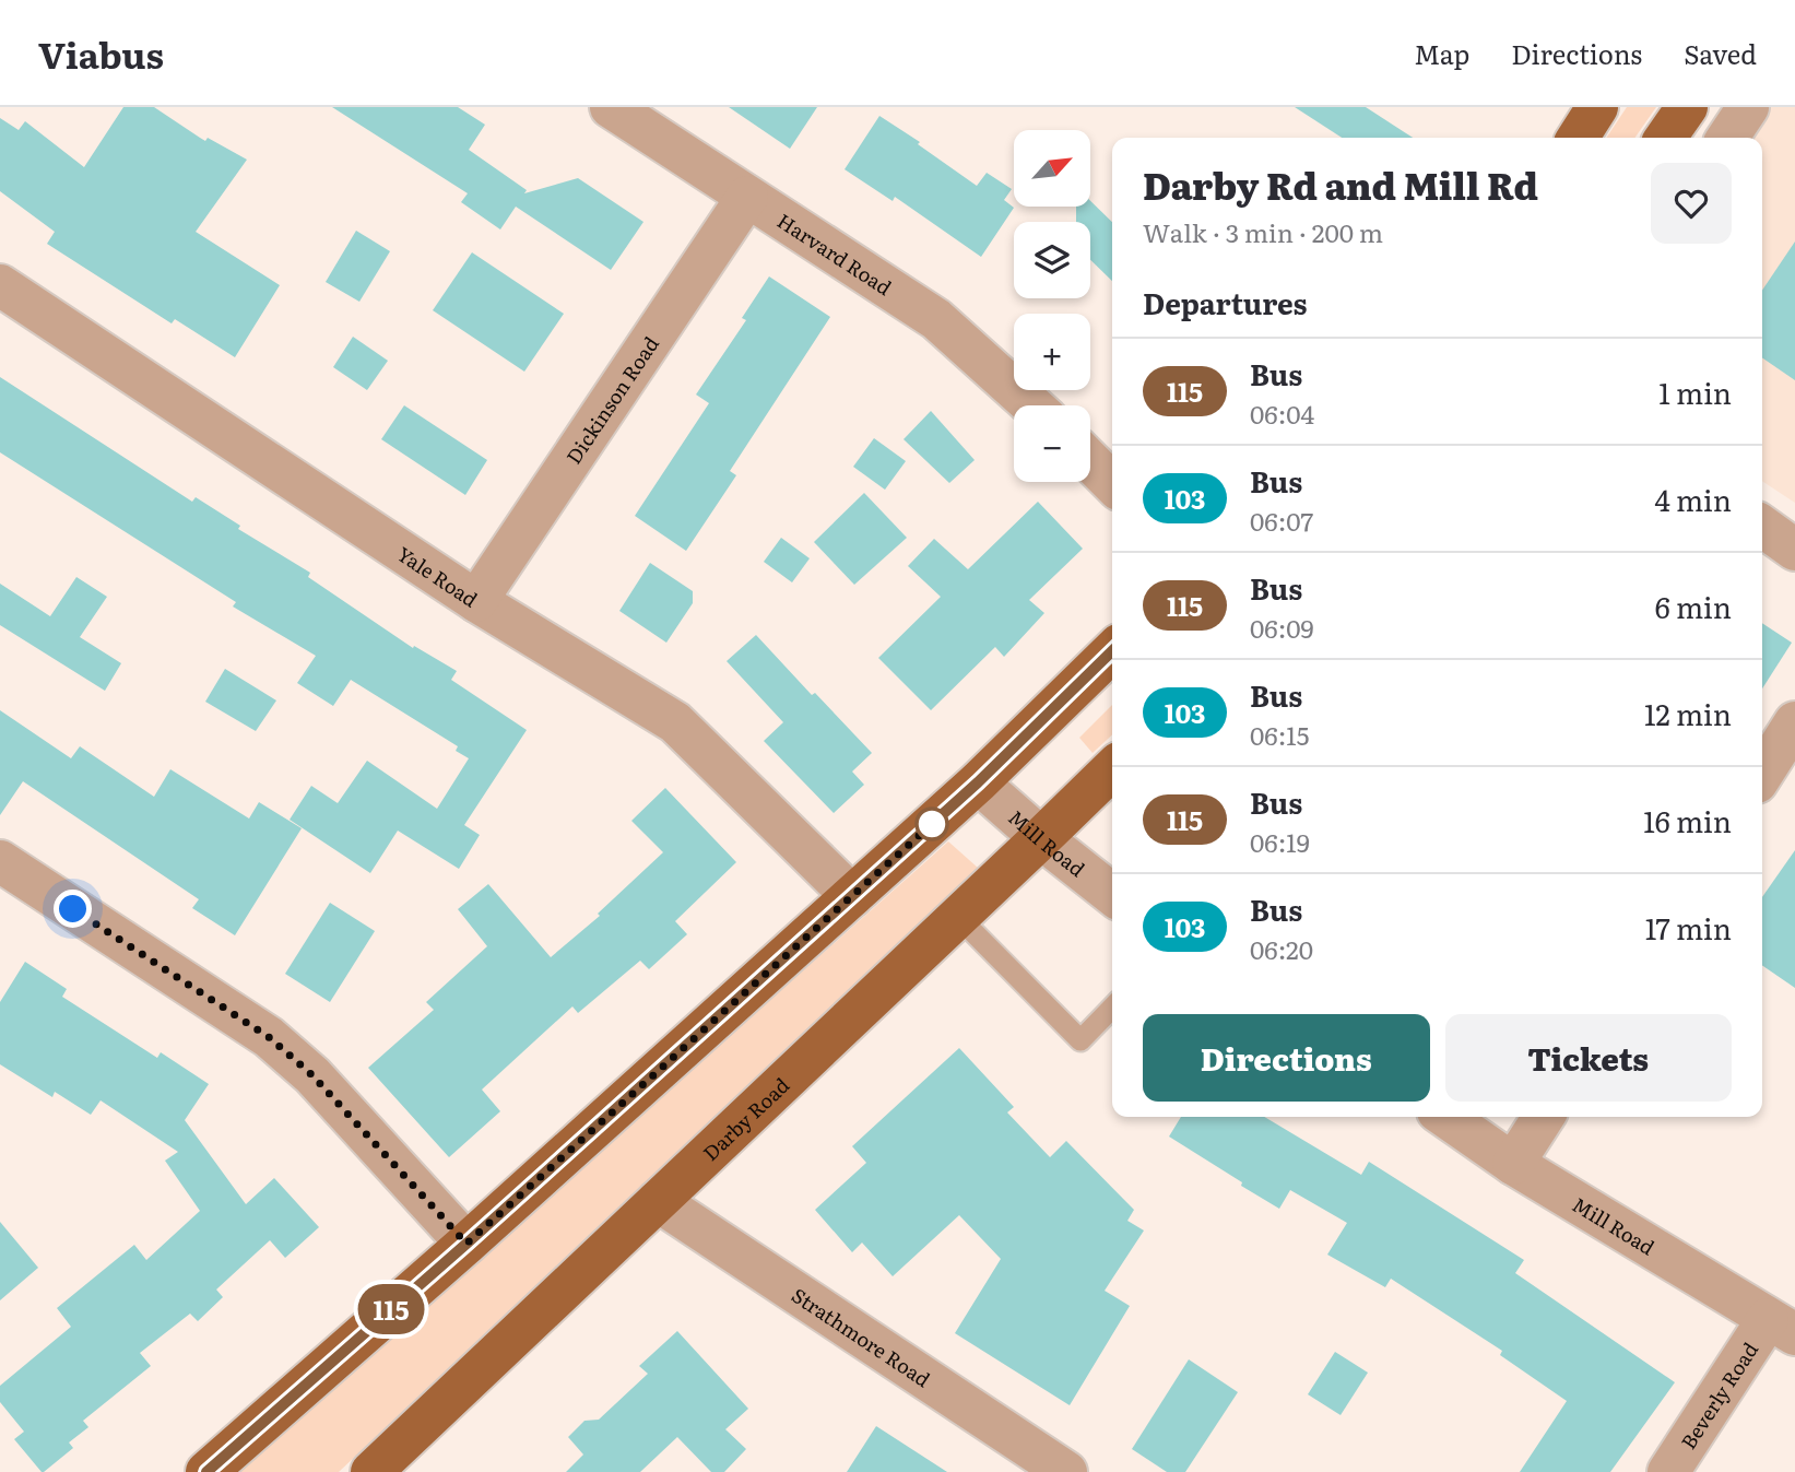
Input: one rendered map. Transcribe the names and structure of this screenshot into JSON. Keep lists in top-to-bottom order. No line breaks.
{"streets":{"main road":["Darby Road"],"street":["Harvard Road","Dickinson Road","Yale Road","Mill Road","Strathmore Road","Beverly Road"]},"crossings":[["Harvard Road","Dickinson Road"],["Dickinson Road","Yale Road"],["Mill Road","Darby Road"],["Mill Road","Beverly Road"],["Darby Road","Strathmore Road"]],"lines":["bus line 115"],"north":"top right","page":{"header":"Viabus","nav":["Map","Directions","Saved"],"on_map":"115","map_buttons":["+","−"],"heading":[["Darby Rd and Mill Rd","Walk · 3 min · 200 m"],"Departures"],"list":[{"mark":"115","name":"Bus","note":"06:04","value":"1 min"},{"mark":"103","name":"Bus","note":"06:07","value":"4 min"},{"mark":"115","name":"Bus","note":"06:09","value":"6 min"},{"mark":"103","name":"Bus","note":"06:15","value":"12 min"},{"mark":"115","name":"Bus","note":"06:19","value":"16 min"},{"mark":"103","name":"Bus","note":"06:20","value":"17 min"}],"buttons":["Directions","Tickets"]}}
